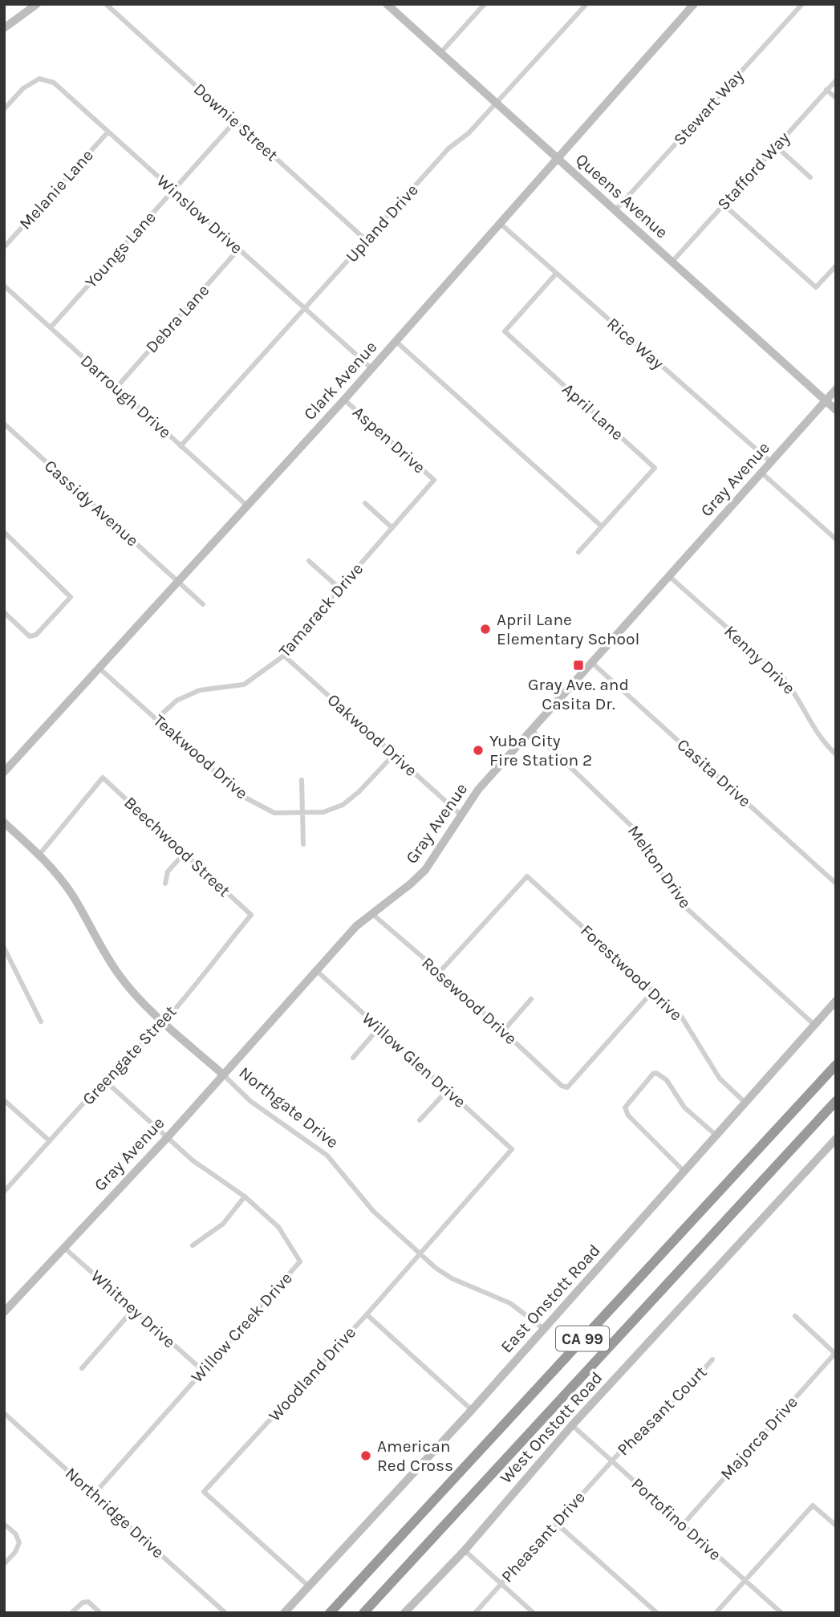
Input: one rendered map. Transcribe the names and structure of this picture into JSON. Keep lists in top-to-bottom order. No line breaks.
{"streets":{"highway":["CA 99"],"street":["Stewart Way","Downie Street","Stafford Way","Melanie Lane","Queens Avenue","Winslow Drive","Upland Drive","Youngs Lane","Debra Lane","Rice Way","Clark Avenue","Darrough Drive","April Lane","Aspen Drive","Gray Avenue","Cassidy Avenue","Tamarack Drive","Kenny Drive","Oakwood Drive","Teakwood Drive","Casita Drive","Beechwood Street","Melton Drive","Forestwood Drive","Rosewood Drive","Greengate Street","Willow Glen Drive","Northgate Drive","East Onstott Road","Whitney Drive","Willow Creek Drive","Woodland Drive","Pheasant Court","West Onstott Road","Majorca Drive","Northridge Drive","Portofino Drive","Pheasant Drive"]},"crossings":[["Stewart Way","Queens Avenue"],["Downie Street","Upland Drive"],["Downie Street","Youngs Lane"],["Stafford Way","Queens Avenue"],["Melanie Lane","Winslow Drive"],["Queens Avenue","Upland Drive"],["Queens Avenue","Clark Avenue"],["Queens Avenue","Gray Avenue"],["Winslow Drive","Upland Drive"],["Winslow Drive","Youngs Lane"],["Winslow Drive","Debra Lane"],["Winslow Drive","Clark Avenue"],["Upland Drive","Darrough Drive"],["Youngs Lane","Darrough Drive"],["Debra Lane","Darrough Drive"],["Rice Way","Clark Avenue"],["Rice Way","April Lane"],["Rice Way","Gray Avenue"],["Clark Avenue","Darrough Drive"],["Clark Avenue","Aspen Drive"],["Clark Avenue","Cassidy Avenue"],["Clark Avenue","Teakwood Drive"],["Aspen Drive","Tamarack Drive"],["Gray Avenue","Kenny Drive"],["Gray Avenue","Oakwood Drive"],["Gray Avenue","Casita Drive"],["Gray Avenue","Melton Drive"],["Gray Avenue","Rosewood Drive"],["Gray Avenue","Willow Glen Drive"],["Gray Avenue","Northgate Drive"],["Gray Avenue","Whitney Drive"],["Gray Avenue","Willow Creek Drive"],["Tamarack Drive","Oakwood Drive"],["Tamarack Drive","Teakwood Drive"],["Oakwood Drive","Teakwood Drive"],["Beechwood Street","Greengate Street"],["Beechwood Street","Northgate Drive"],["Melton Drive","East Onstott Road"],["Forestwood Drive","Rosewood Drive"],["Forestwood Drive","East Onstott Road"],["Greengate Street","Northgate Drive"],["Greengate Street","Willow Creek Drive"],["Willow Glen Drive","Woodland Drive"],["Northgate Drive","East Onstott Road"],["Northgate Drive","Woodland Drive"],["East Onstott Road","Woodland Drive"],["Whitney Drive","Willow Creek Drive"],["Willow Creek Drive","Northridge Drive"],["Pheasant Court","Portofino Drive"],["Pheasant Court","Pheasant Drive"],["West Onstott Road","Portofino Drive"],["Majorca Drive","Portofino Drive"],["Portofino Drive","Pheasant Drive"]],"places":{"other":["April Lane Elementary School","Yuba City Fire Station 2","American Red Cross"],"transit":["Gray Ave. and Casita Dr."]}}
